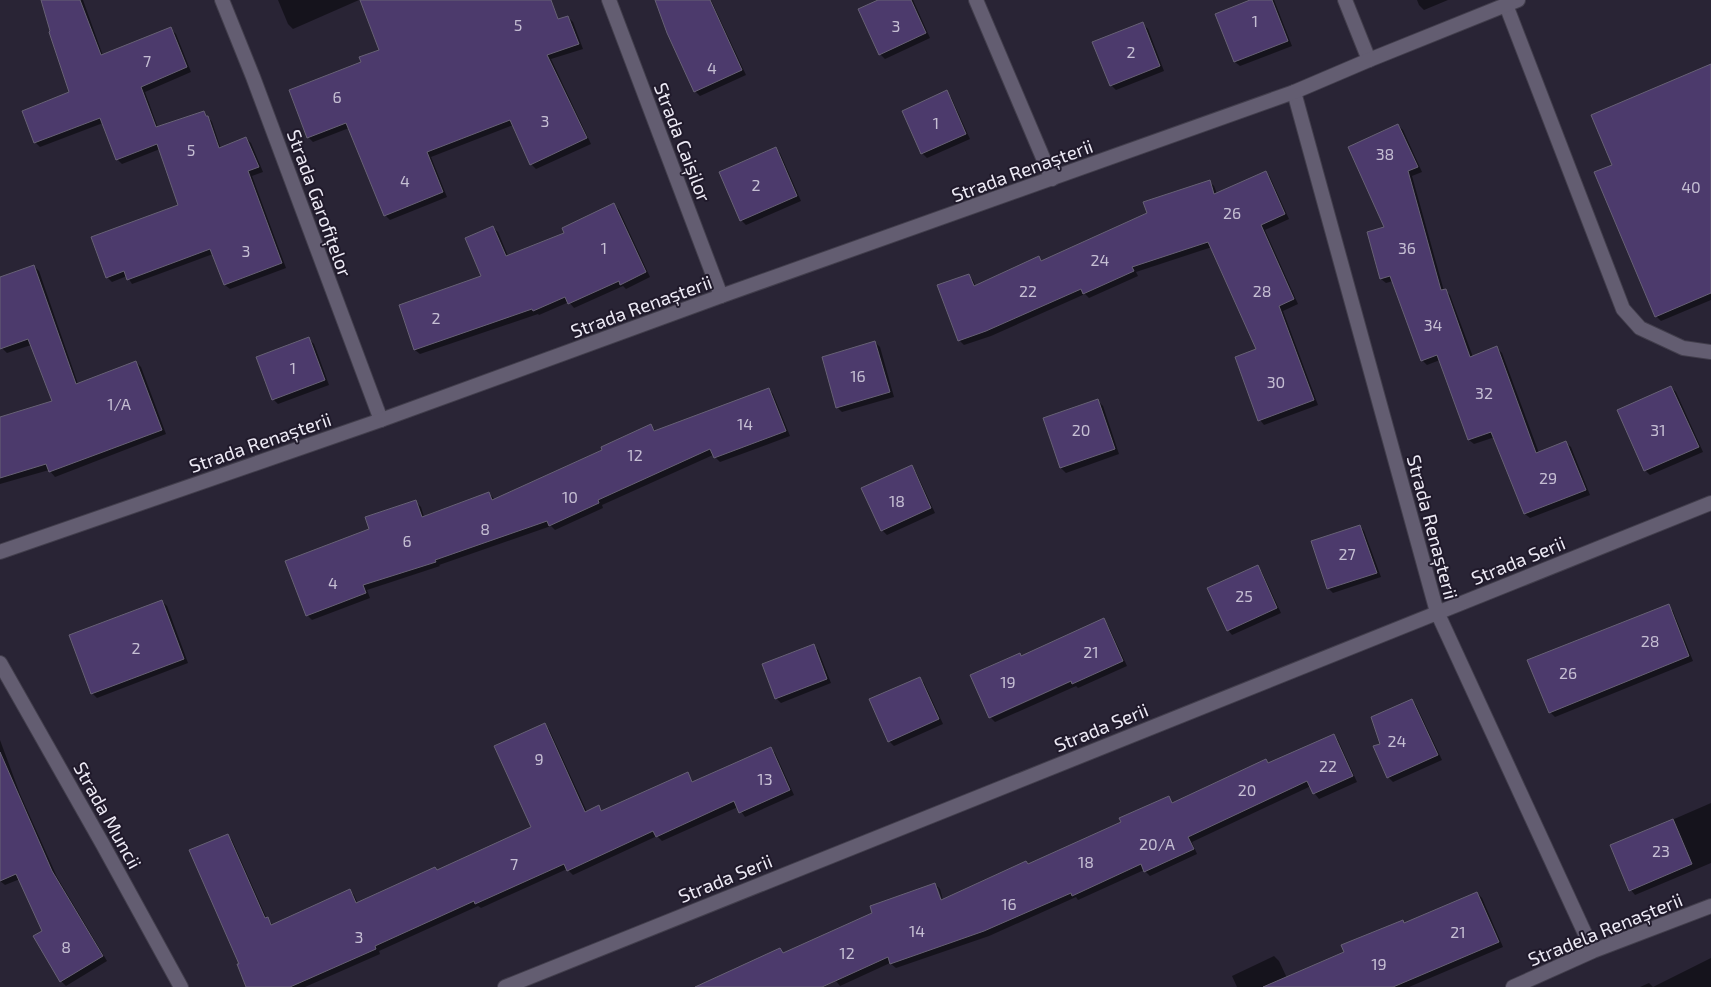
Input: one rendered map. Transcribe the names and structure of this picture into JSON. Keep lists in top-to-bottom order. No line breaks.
{"streets":{"street":["Strada Caișilor","Strada Renașterii","Strada Garofițelor","Strada Serii","Strada Muncii","Stradela Renașterii"]},"crossings":[["Strada Caișilor","Strada Renașterii"],["Strada Renașterii","Strada Garofițelor"],["Strada Renașterii","Strada Serii"],["Strada Renașterii","Stradela Renașterii"]],"house_numbers":["1","5","3","2","7","4","6","3","1","5","38","4","2","40","26","1","36","3","24","22","28","2","34","1","16","30","32","1/A","14","20","31","12","29","10","18","8","6","27","4","25","28","2","21","26","19","24","9","22","13","20","20/A","23","18","7","16","14","21","3","8","12","19"]}
